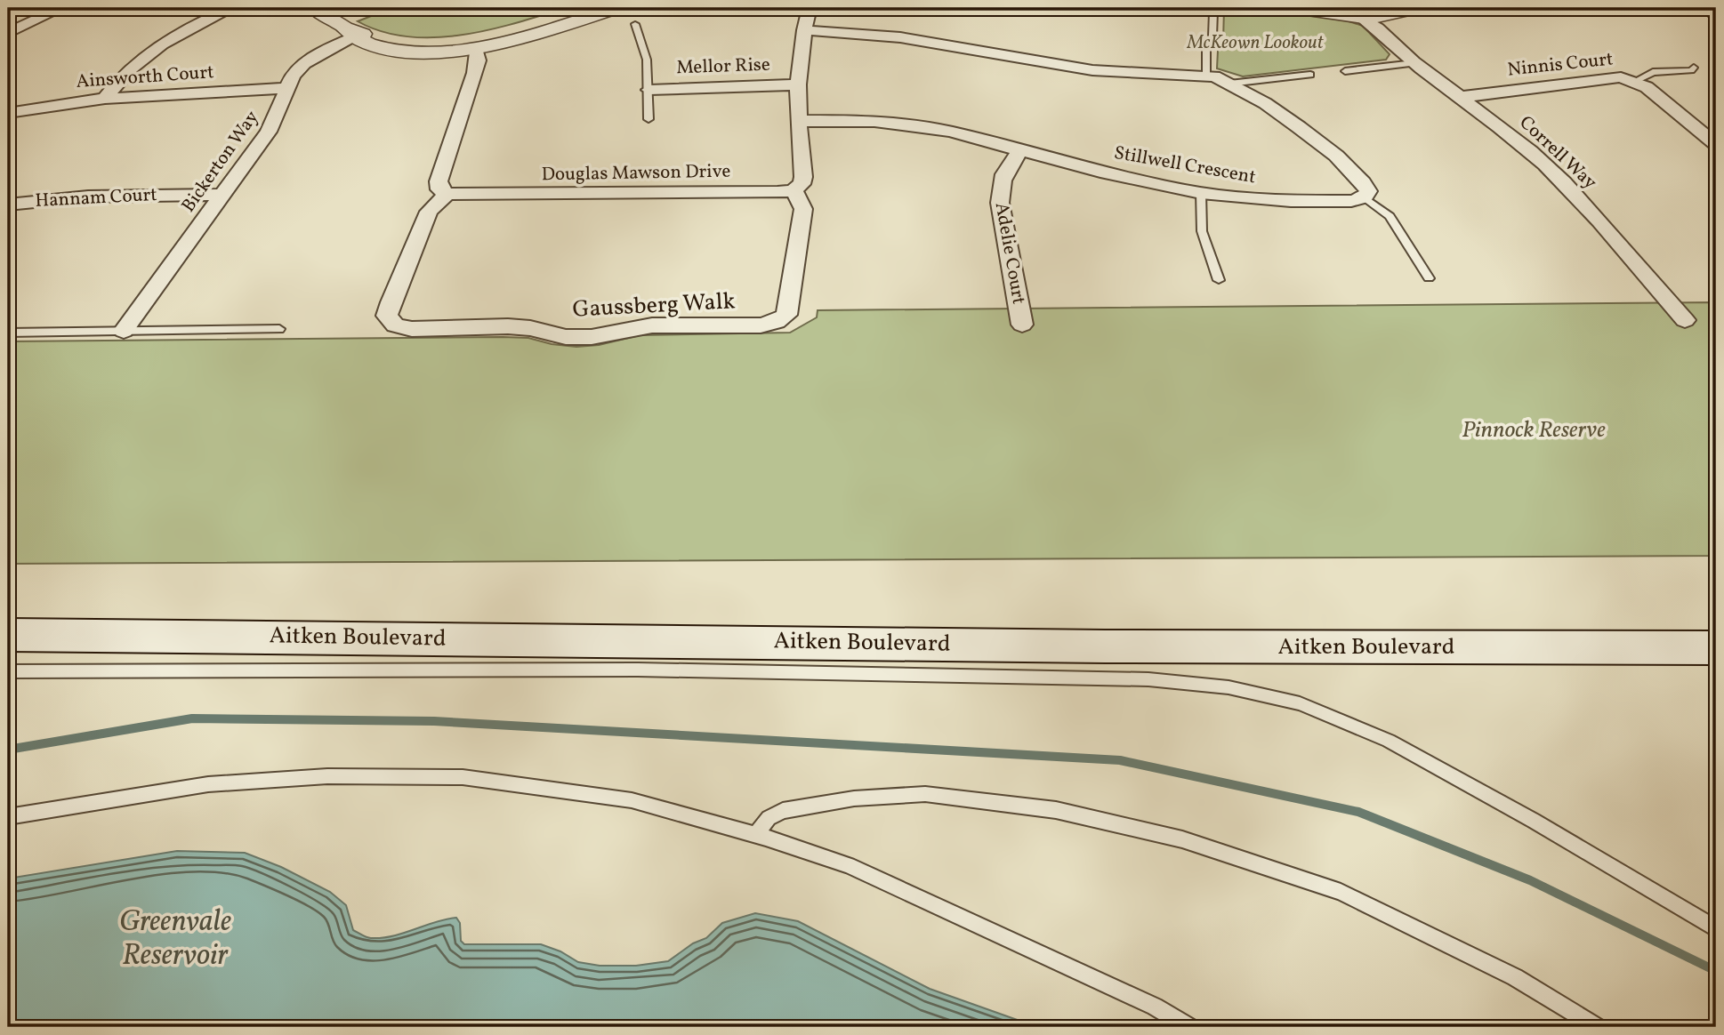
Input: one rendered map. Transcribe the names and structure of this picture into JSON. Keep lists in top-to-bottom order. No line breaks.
{"streets":{"main road":["Aitken Boulevard"],"street":["Ninnis Court","Mellor Rise","Ainsworth Court","Correll Way","Bickerton Way","Stillwell Crescent","Douglas Mawson Drive","Hannam Court","Adelie Court","Gaussberg Walk"]},"crossings":[["Ninnis Court","Correll Way"],["Ainsworth Court","Bickerton Way"],["Bickerton Way","Hannam Court"],["Stillwell Crescent","Adelie Court"],["Douglas Mawson Drive","Gaussberg Walk"]],"water":["Greenvale Reservoir"],"parks":["McKeown Lookout","Pinnock Reserve"]}
